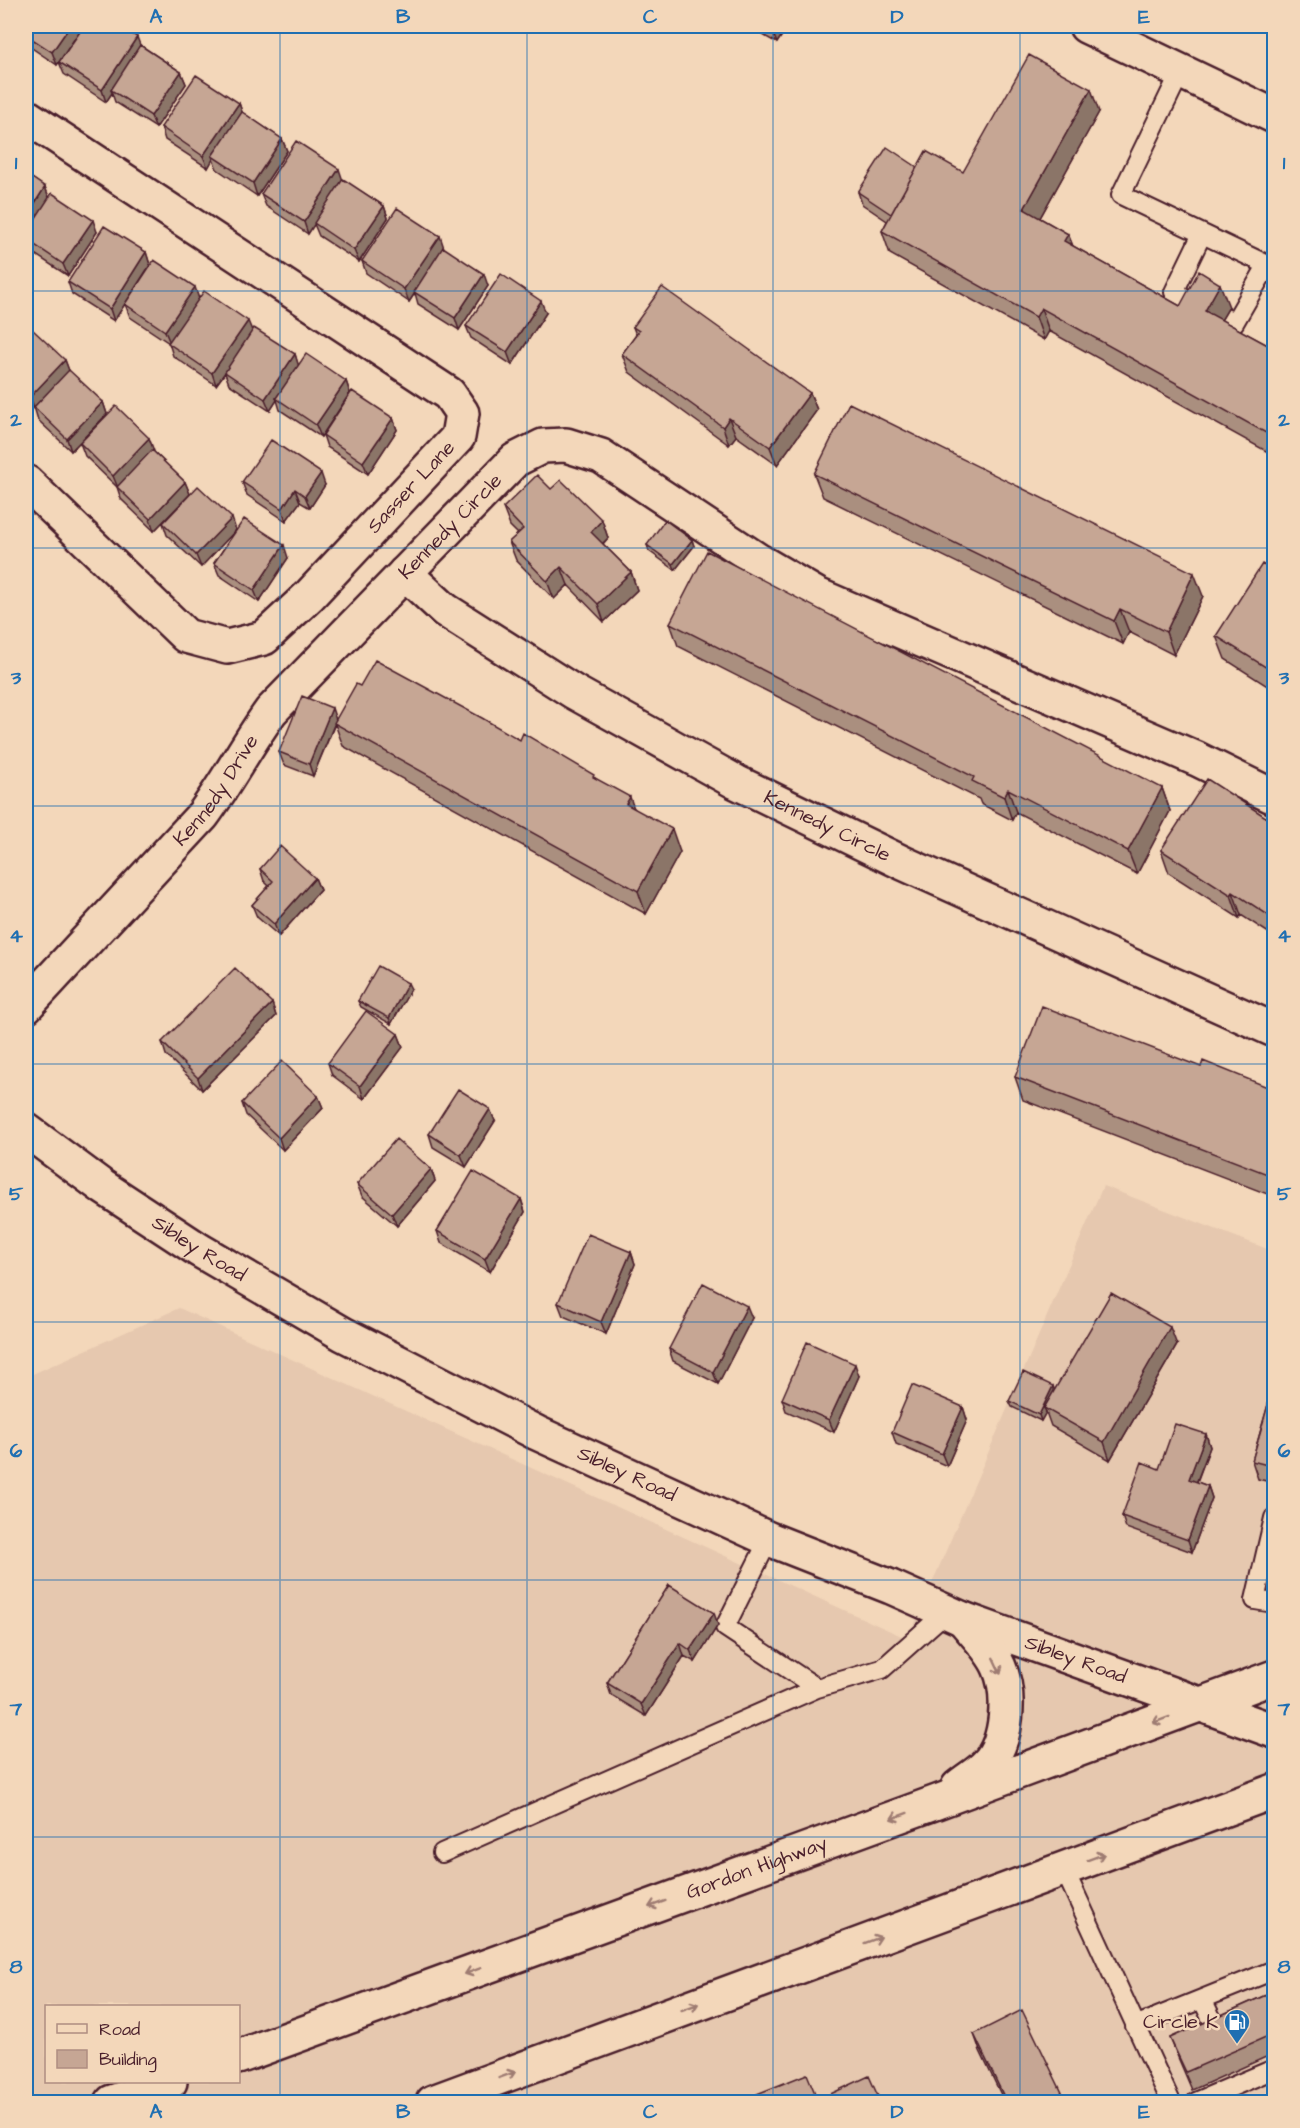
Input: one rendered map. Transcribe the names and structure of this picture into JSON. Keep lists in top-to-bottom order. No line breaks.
{"streets":{"main road":["Sasser Lane","Kennedy Circle","Kennedy Drive","Sibley Road","Gordon Highway"]},"crossings":[["Kennedy Circle","Kennedy Drive"],["Sibley Road","Gordon Highway"]],"places":{"fuel station":["Circle K"]},"legend":["Road","Building"],"grid":{"columns":["A","B","C","D","E"],"rows":["1","2","3","4","5","6","7","8"]}}
